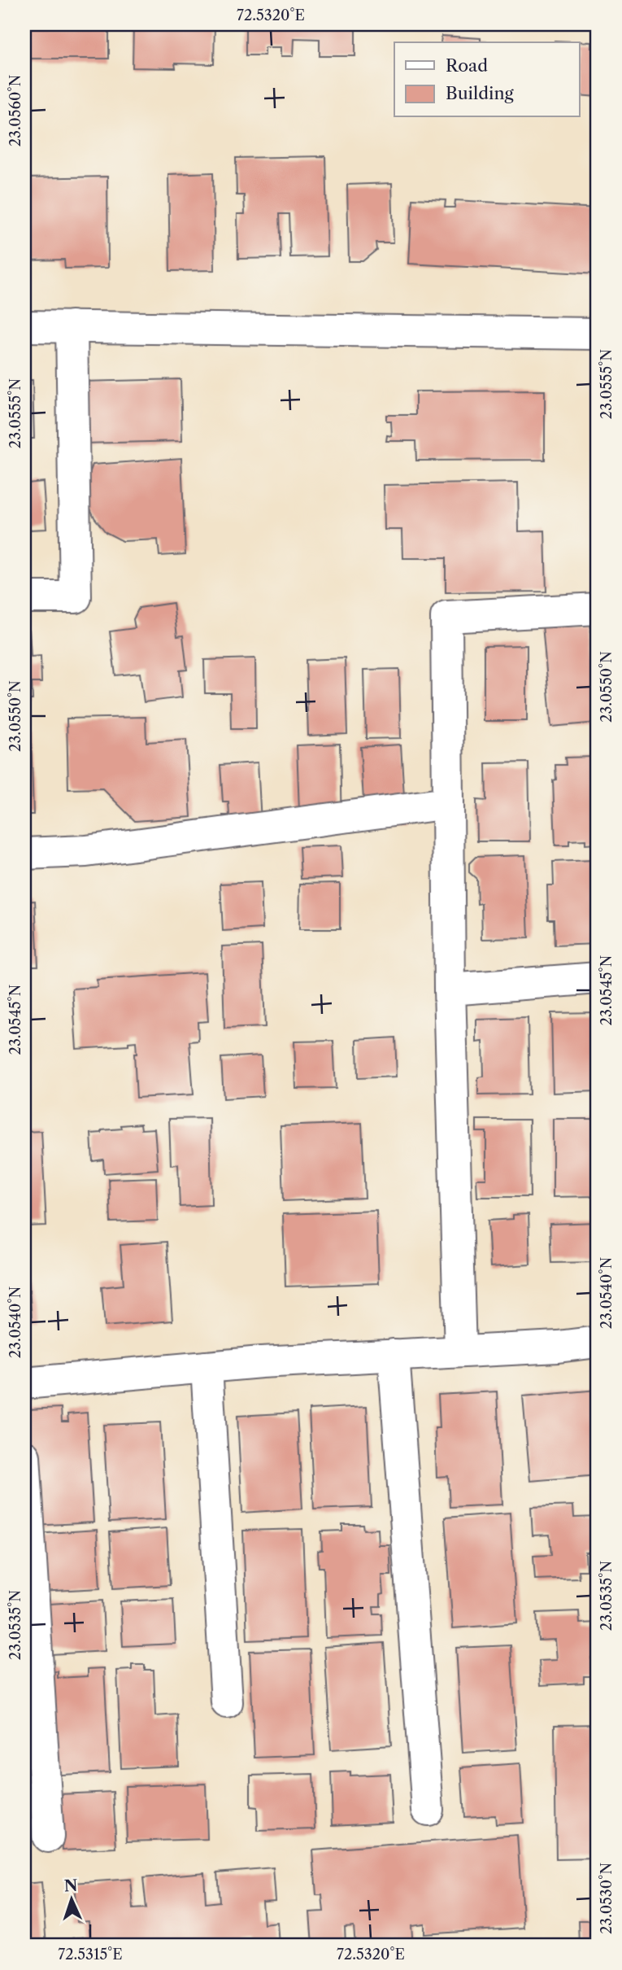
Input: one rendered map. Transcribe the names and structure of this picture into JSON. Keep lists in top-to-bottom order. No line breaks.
{"legend":["Road","Building"],"north":"top","coordinates":["72.5320°E","23.0560°N","23.0555°N","23.0550°N","23.0545°N","23.0540°N","23.0535°N","23.0530°N","72.5315°E"]}
